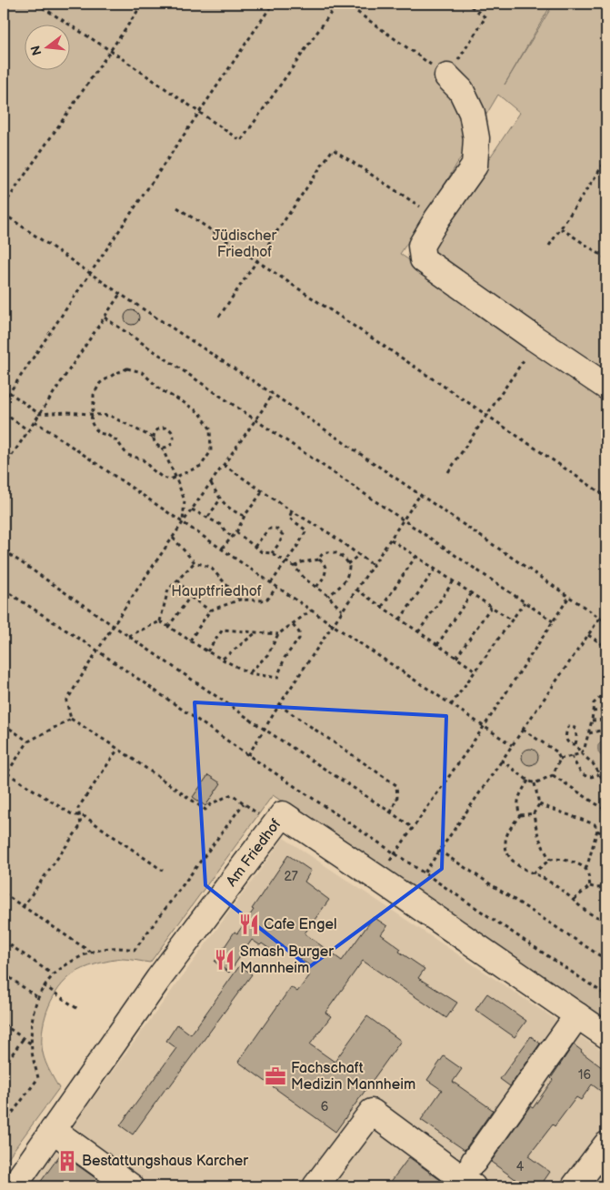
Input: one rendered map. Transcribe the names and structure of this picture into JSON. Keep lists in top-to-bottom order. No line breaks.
{"streets":{"street":["Am Friedhof"]},"parks":["Jüdischer Friedhof","Hauptfriedhof"],"places":{"restaurant":["Cafe Engel","Smash Burger Mannheim"],"office":["Fachschaft Medizin Mannheim"],"building":["Bestattungshaus Karcher"]},"house_numbers":["27","16","6","4"],"north":"left"}
